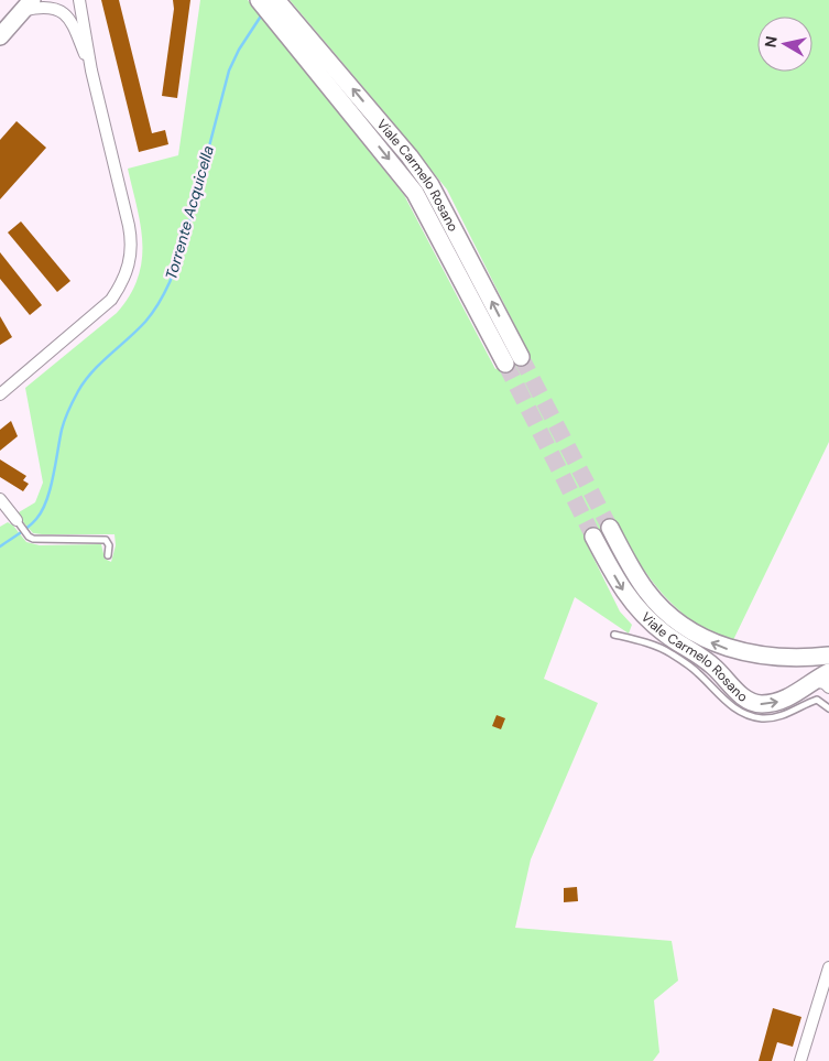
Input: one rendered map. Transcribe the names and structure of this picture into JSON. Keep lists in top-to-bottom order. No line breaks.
{"streets":{"main road":["Viale Carmelo Rosano"]},"water":["Torrente Acquicella"],"north":"left"}
